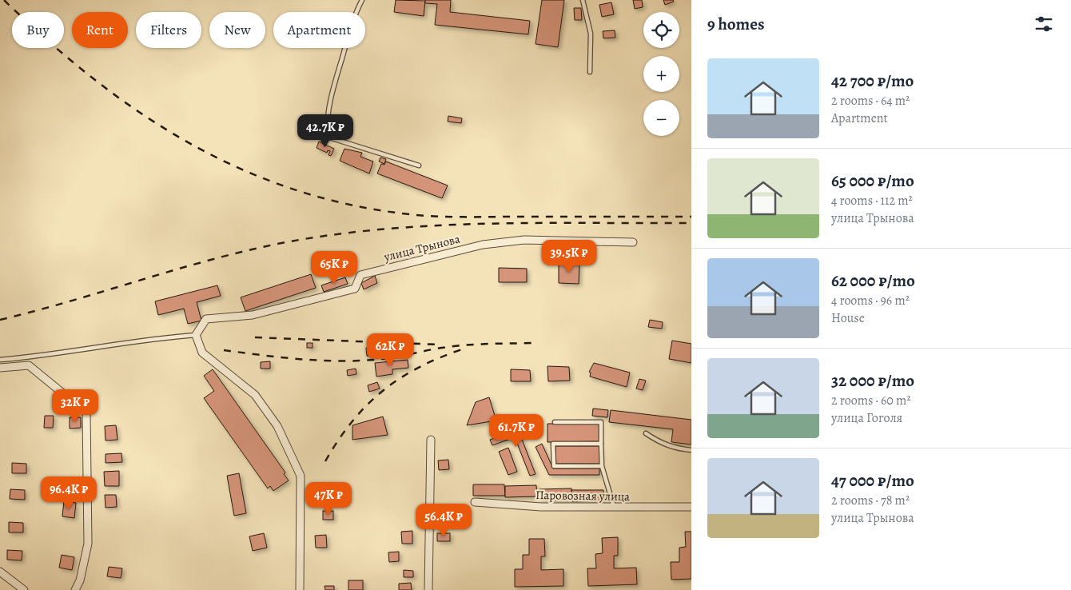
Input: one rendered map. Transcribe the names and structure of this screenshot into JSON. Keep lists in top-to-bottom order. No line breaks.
{"streets":{"street":["улица Трынова","Паровозная улица"]},"page":{"heading":"9 homes","map_buttons":["+","−"],"chip":["Buy","Rent","Filters","New","Apartment"],"list":[{"name":"42 700 ₽/mo","note":"2 rooms · 64 m² · Apartment"},{"name":"65 000 ₽/mo","note":"4 rooms · 112 m² · улица Трынова"},{"name":"62 000 ₽/mo","note":"4 rooms · 96 m² · House"},{"name":"32 000 ₽/mo","note":"2 rooms · 60 m² · улица Гоголя"},{"name":"47 000 ₽/mo","note":"2 rooms · 78 m² · улица Трынова"}],"price":["42.7K ₽","39.5K ₽","65K ₽","62K ₽","32K ₽","61.7K ₽","96.4K ₽","47K ₽","56.4K ₽"]}}
